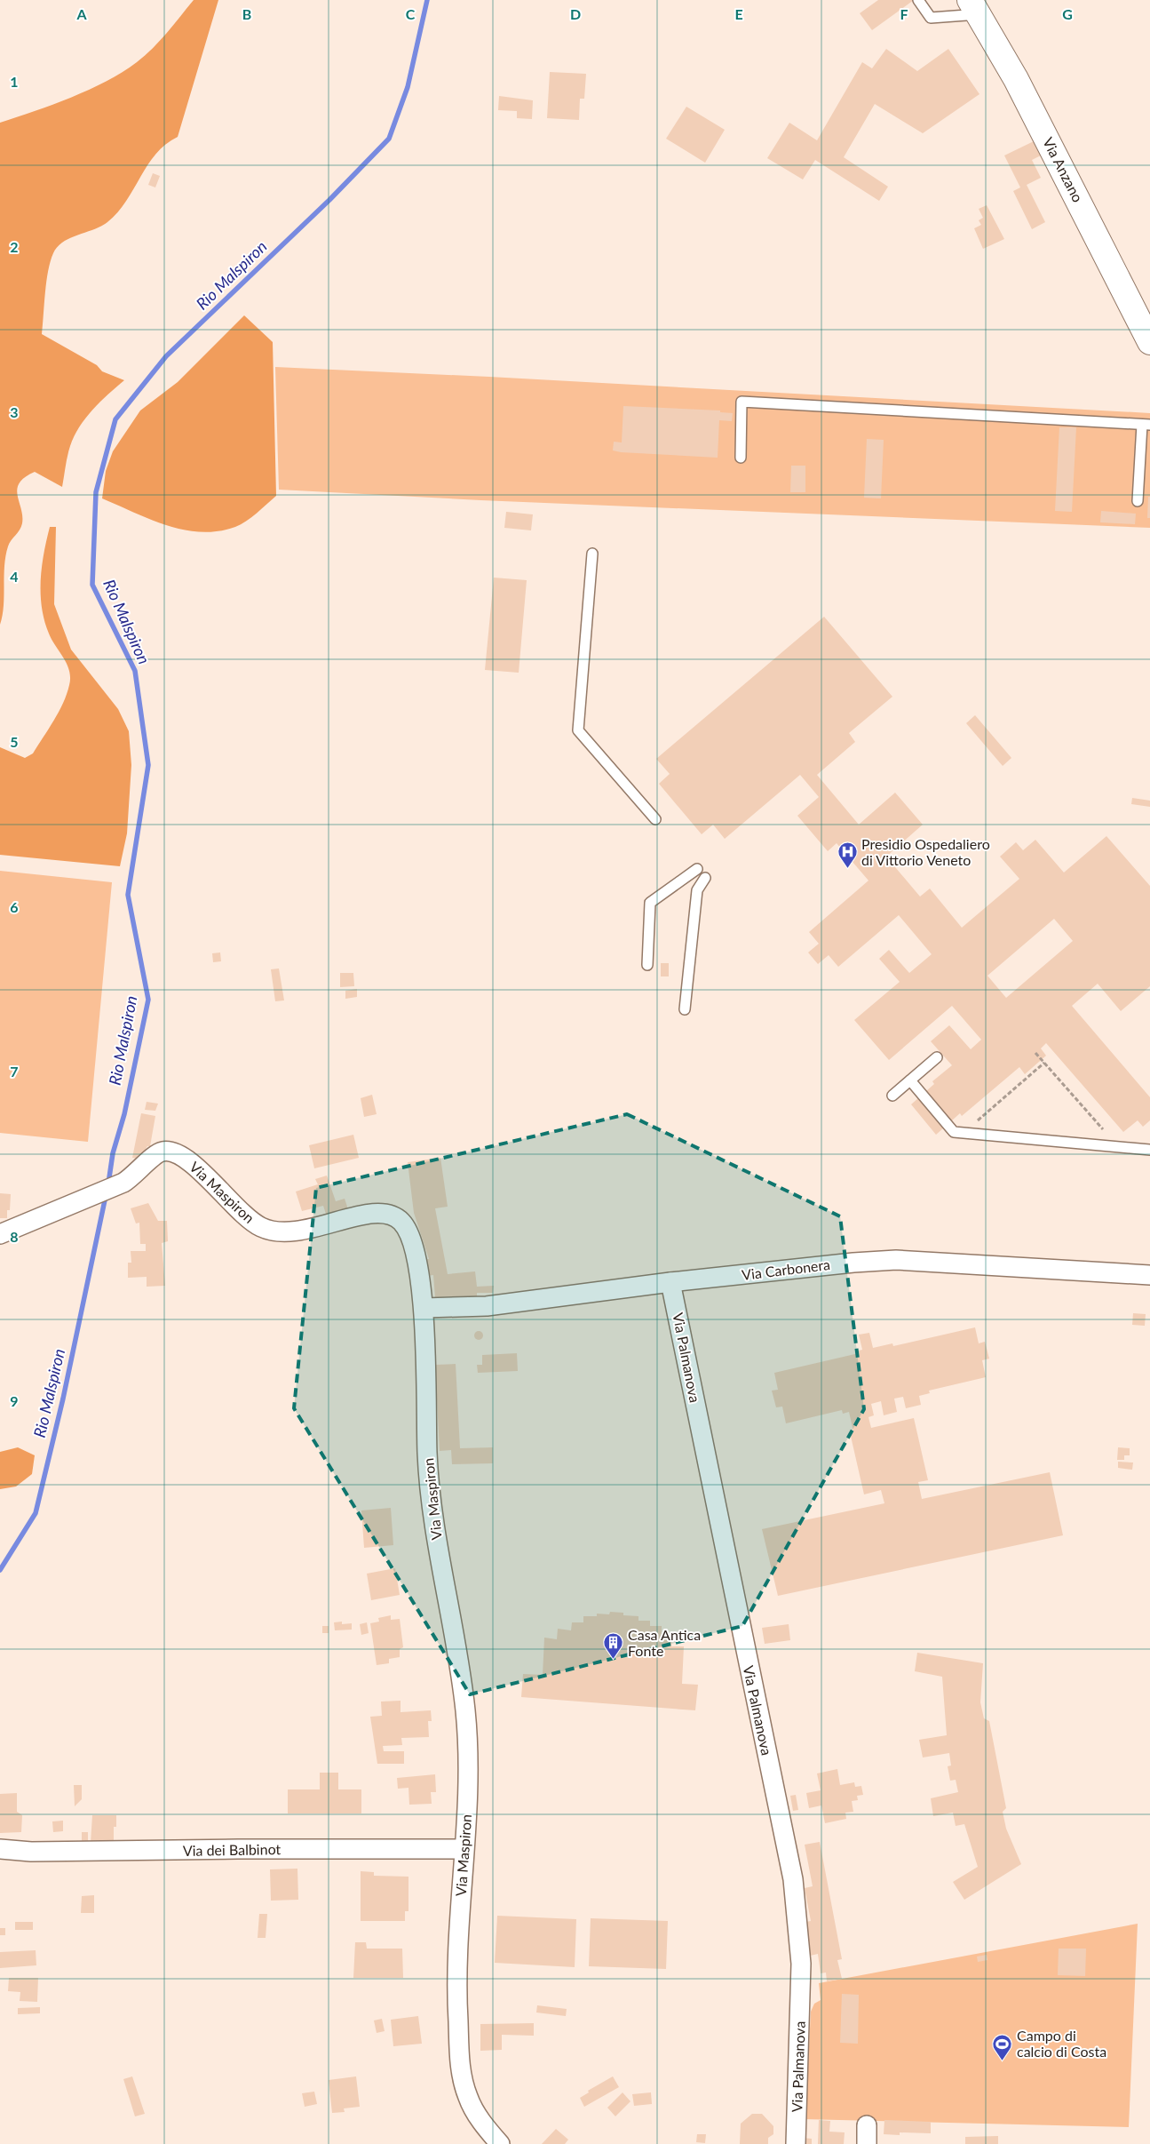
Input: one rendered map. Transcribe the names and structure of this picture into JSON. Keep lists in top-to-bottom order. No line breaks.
{"streets":{"main road":["Via Anzano"],"street":["Via Maspiron","Via Carbonera","Via Palmanova","Via dei Balbinot"]},"crossings":[["Via Maspiron","Via Carbonera"],["Via Maspiron","Via dei Balbinot"],["Via Carbonera","Via Palmanova"]],"water":["Rio Malspiron"],"places":{"hospital":["Presidio Ospedaliero di Vittorio Veneto"],"building":["Casa Antica Fonte"],"sports":["Campo di calcio di Costa"]},"grid":{"columns":["A","B","C","D","E","F","G"],"rows":["1","2","3","4","5","6","7","8","9"]}}
